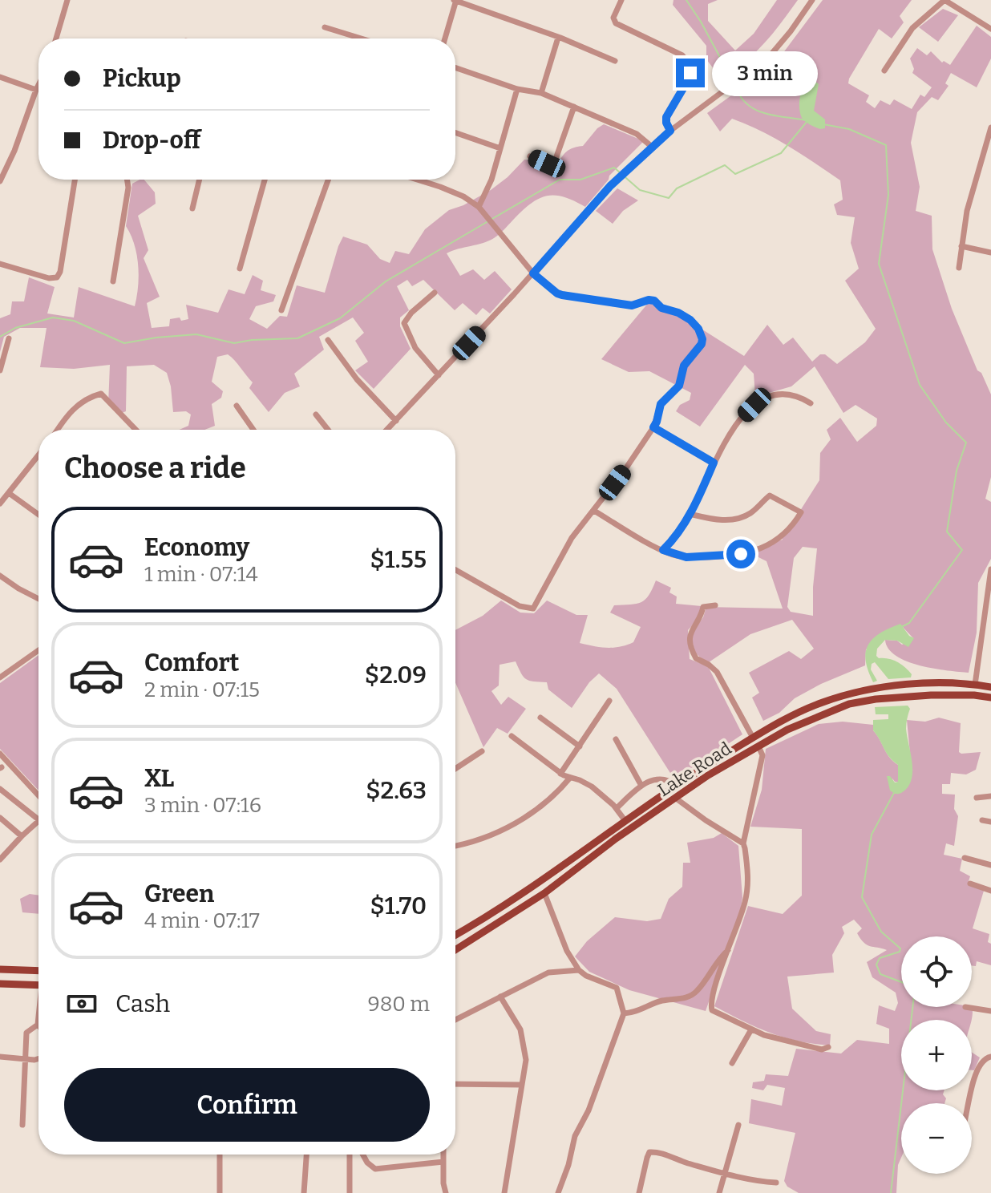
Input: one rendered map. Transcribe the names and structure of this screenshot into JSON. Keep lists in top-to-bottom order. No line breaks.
{"streets":{"main road":["Lake Road"]},"page":{"banner":["Pickup","Drop-off"],"bubble":"3 min","heading":"Choose a ride","list":[{"name":"Economy","note":"1 min · 07:14","value":"$1.55"},{"name":"Comfort","note":"2 min · 07:15","value":"$2.09"},{"name":"XL","note":"3 min · 07:16","value":"$2.63"},{"name":"Green","note":"4 min · 07:17","value":"$1.70"}],"map_buttons":["+","−"],"pay":["Cash","980 m"],"buttons":"Confirm"}}
